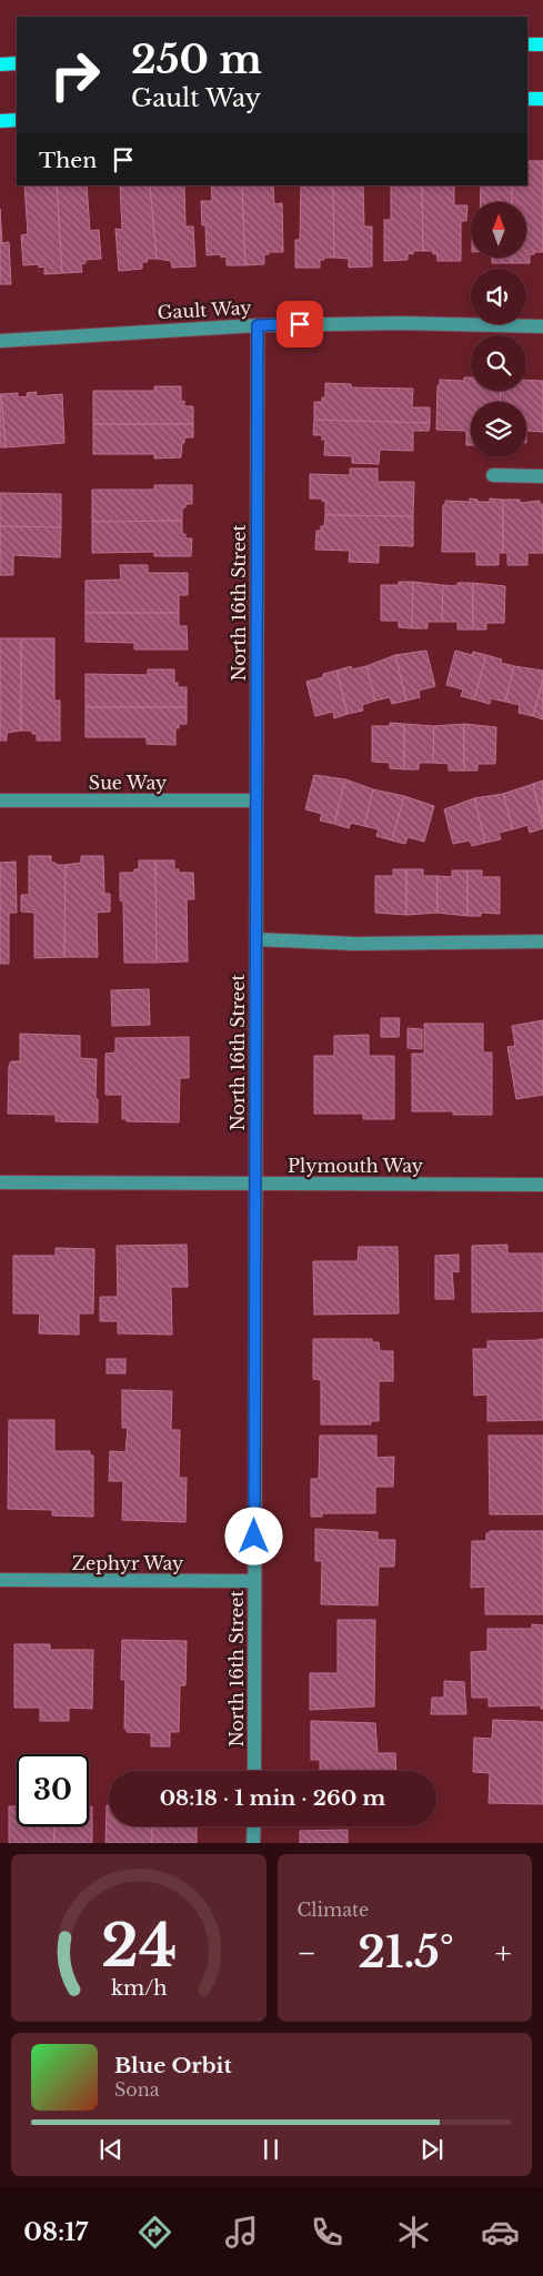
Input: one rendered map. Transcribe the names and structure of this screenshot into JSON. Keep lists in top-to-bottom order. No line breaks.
{"streets":{"street":["Gault Way","North 16th Street","Sue Way","Plymouth Way","Zephyr Way"]},"crossings":[["Gault Way","North 16th Street"],["North 16th Street","Sue Way"],["North 16th Street","Plymouth Way"],["North 16th Street","Zephyr Way"]],"north":"top","page":{"turn":["250 m","Gault Way"],"then":"Then","limit":"30","trip":"08:18 · 1 min · 260 m","tile":"Climate","heat":["−","21.5°","+"],"song":["Blue Orbit","Sona"],"tabs":"08:17","gauge":["24","km/h"]}}
